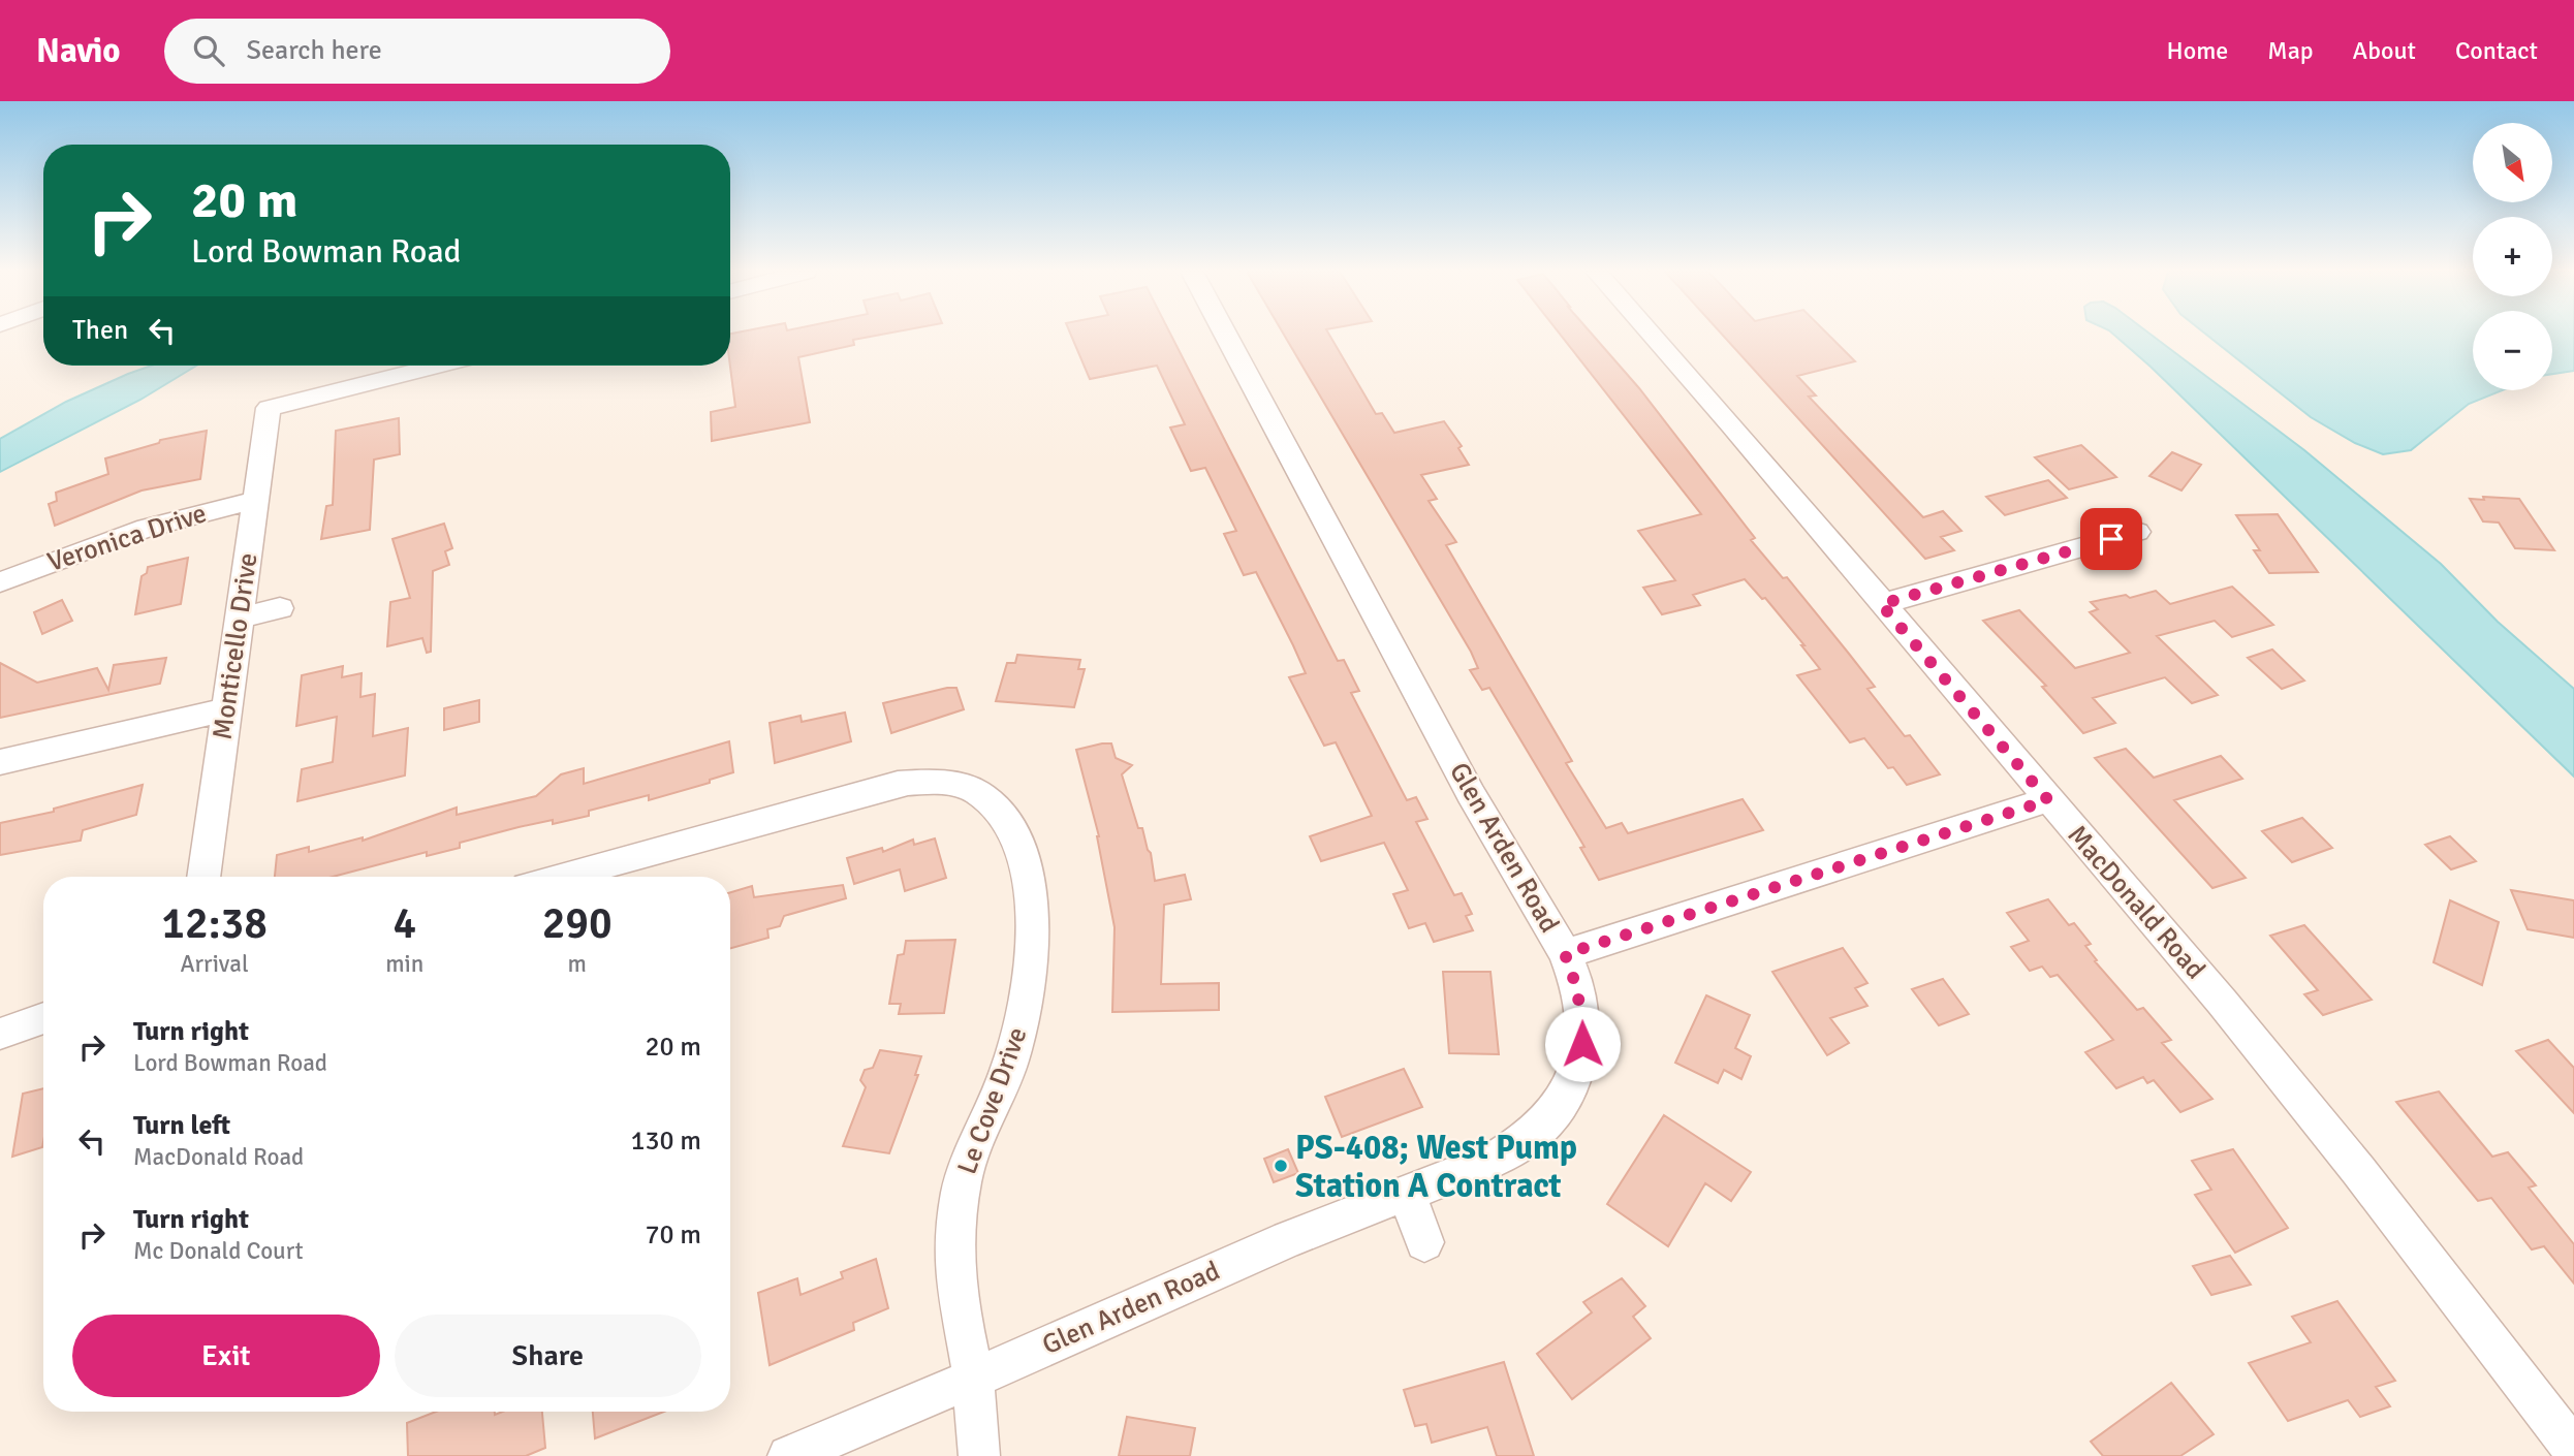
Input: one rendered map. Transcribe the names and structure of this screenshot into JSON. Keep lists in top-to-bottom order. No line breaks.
{"streets":{"street":["Veronica Drive","Monticello Drive","Glen Arden Road","MacDonald Road","Le Cove Drive"]},"crossings":[["Veronica Drive","Monticello Drive"],["Glen Arden Road","Le Cove Drive"]],"places":["PS-408; West Pump Station A Contract"],"north":"bottom right","page":{"header":"Navio","search":"Search here","nav":["Home","Map","About","Contact"],"map_buttons":["+","−"],"turn":["20 m","Lord Bowman Road"],"then":"Then","eta":["12:38","Arrival","4","min","290","m"],"list":[{"name":"Turn right","note":"Lord Bowman Road","value":"20 m"},{"name":"Turn left","note":"MacDonald Road","value":"130 m"},{"name":"Turn right","note":"Mc Donald Court","value":"70 m"}],"buttons":["Exit","Share"]}}
